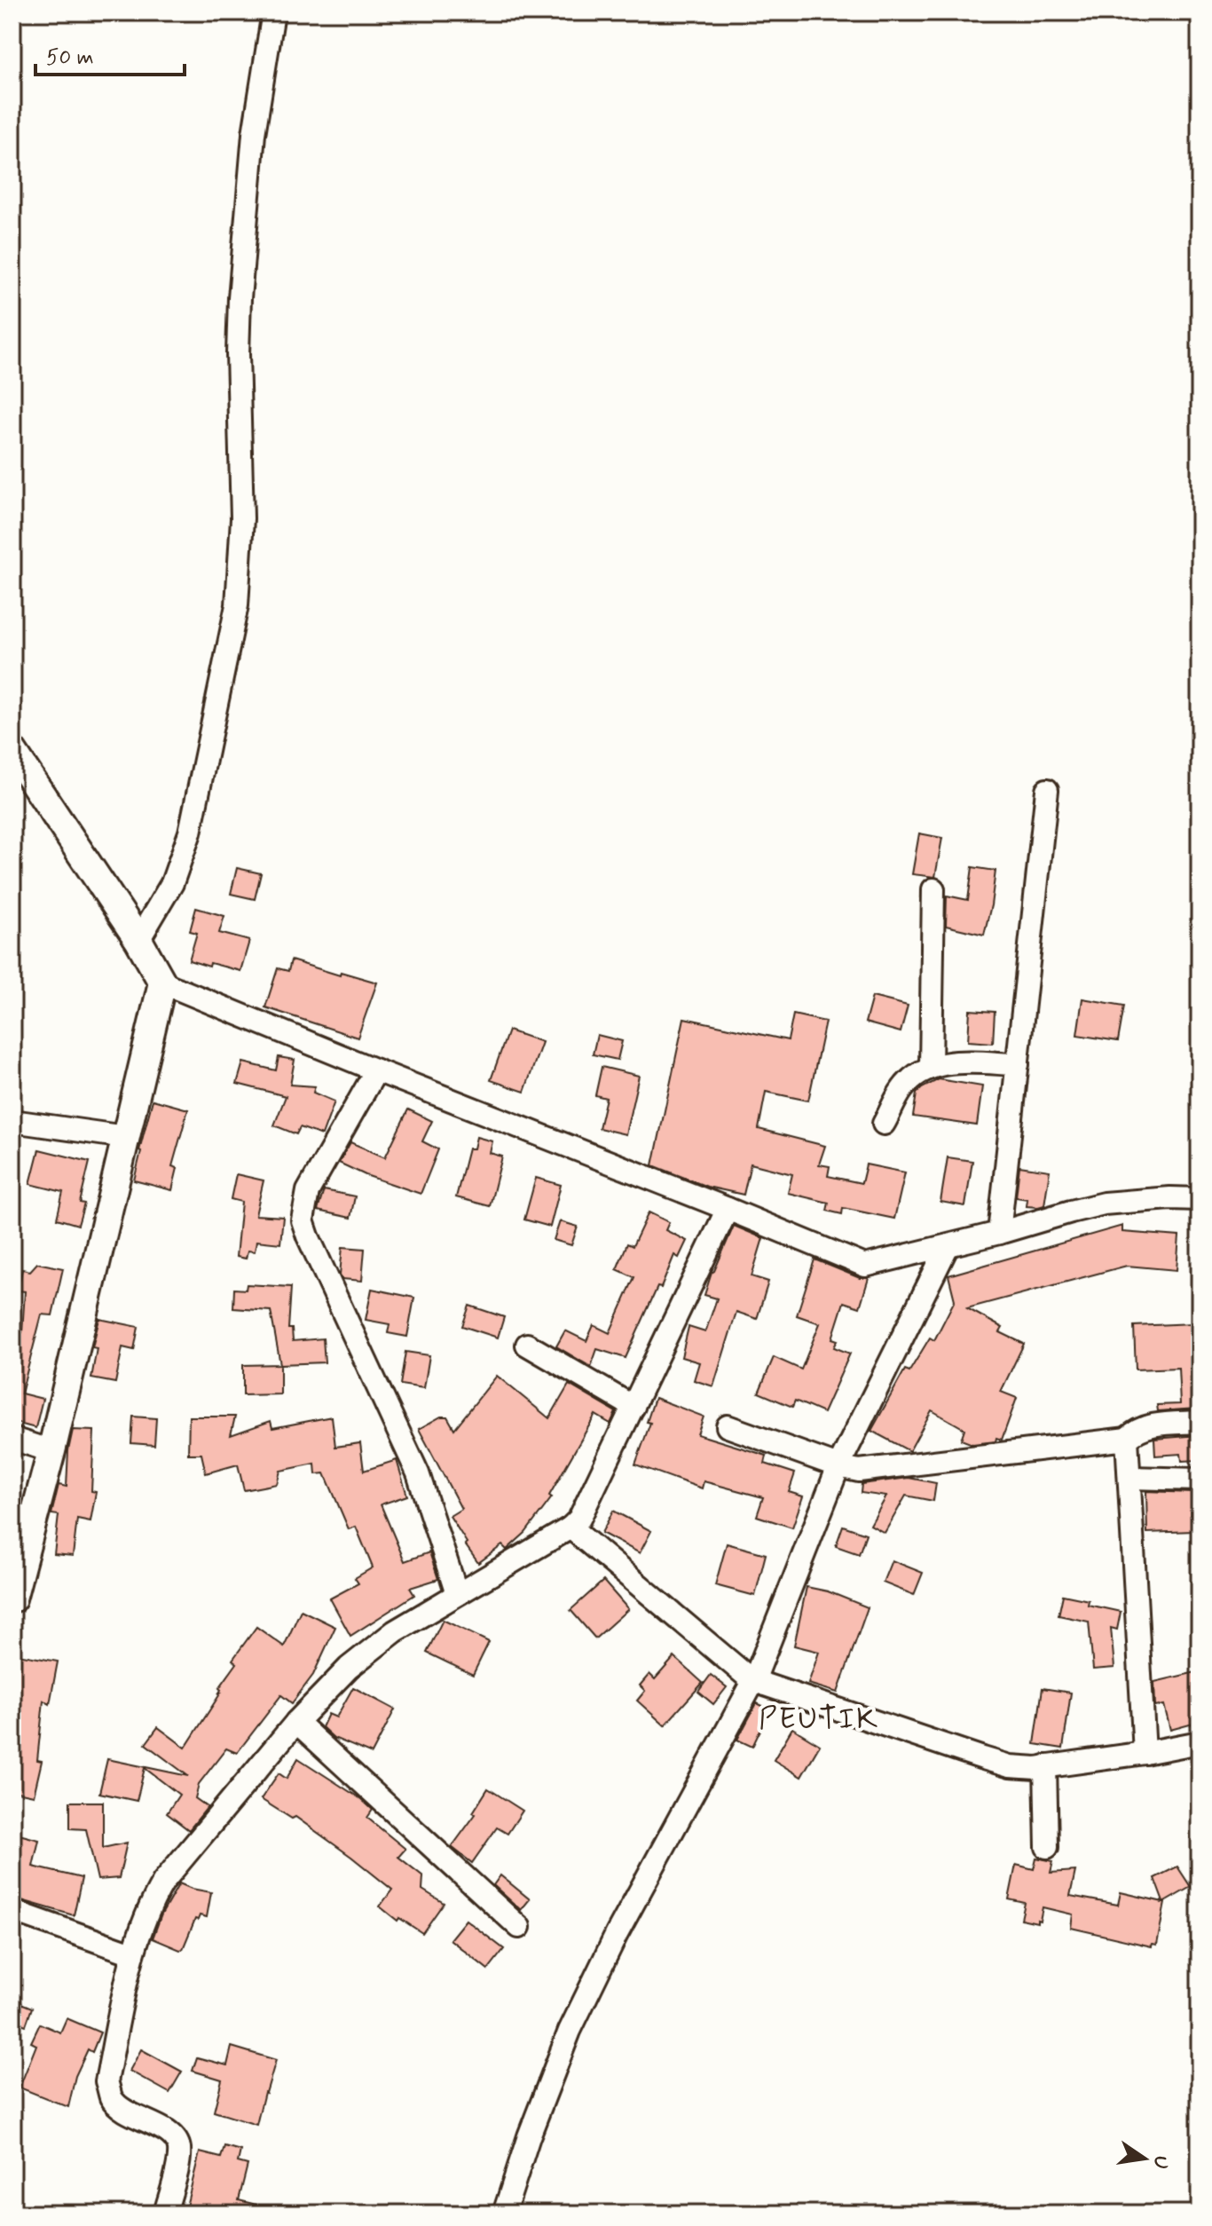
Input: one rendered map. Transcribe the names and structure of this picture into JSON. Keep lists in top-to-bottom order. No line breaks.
{"districts":["PEUTIK"],"scale_bar":"50 m","north":"right"}
